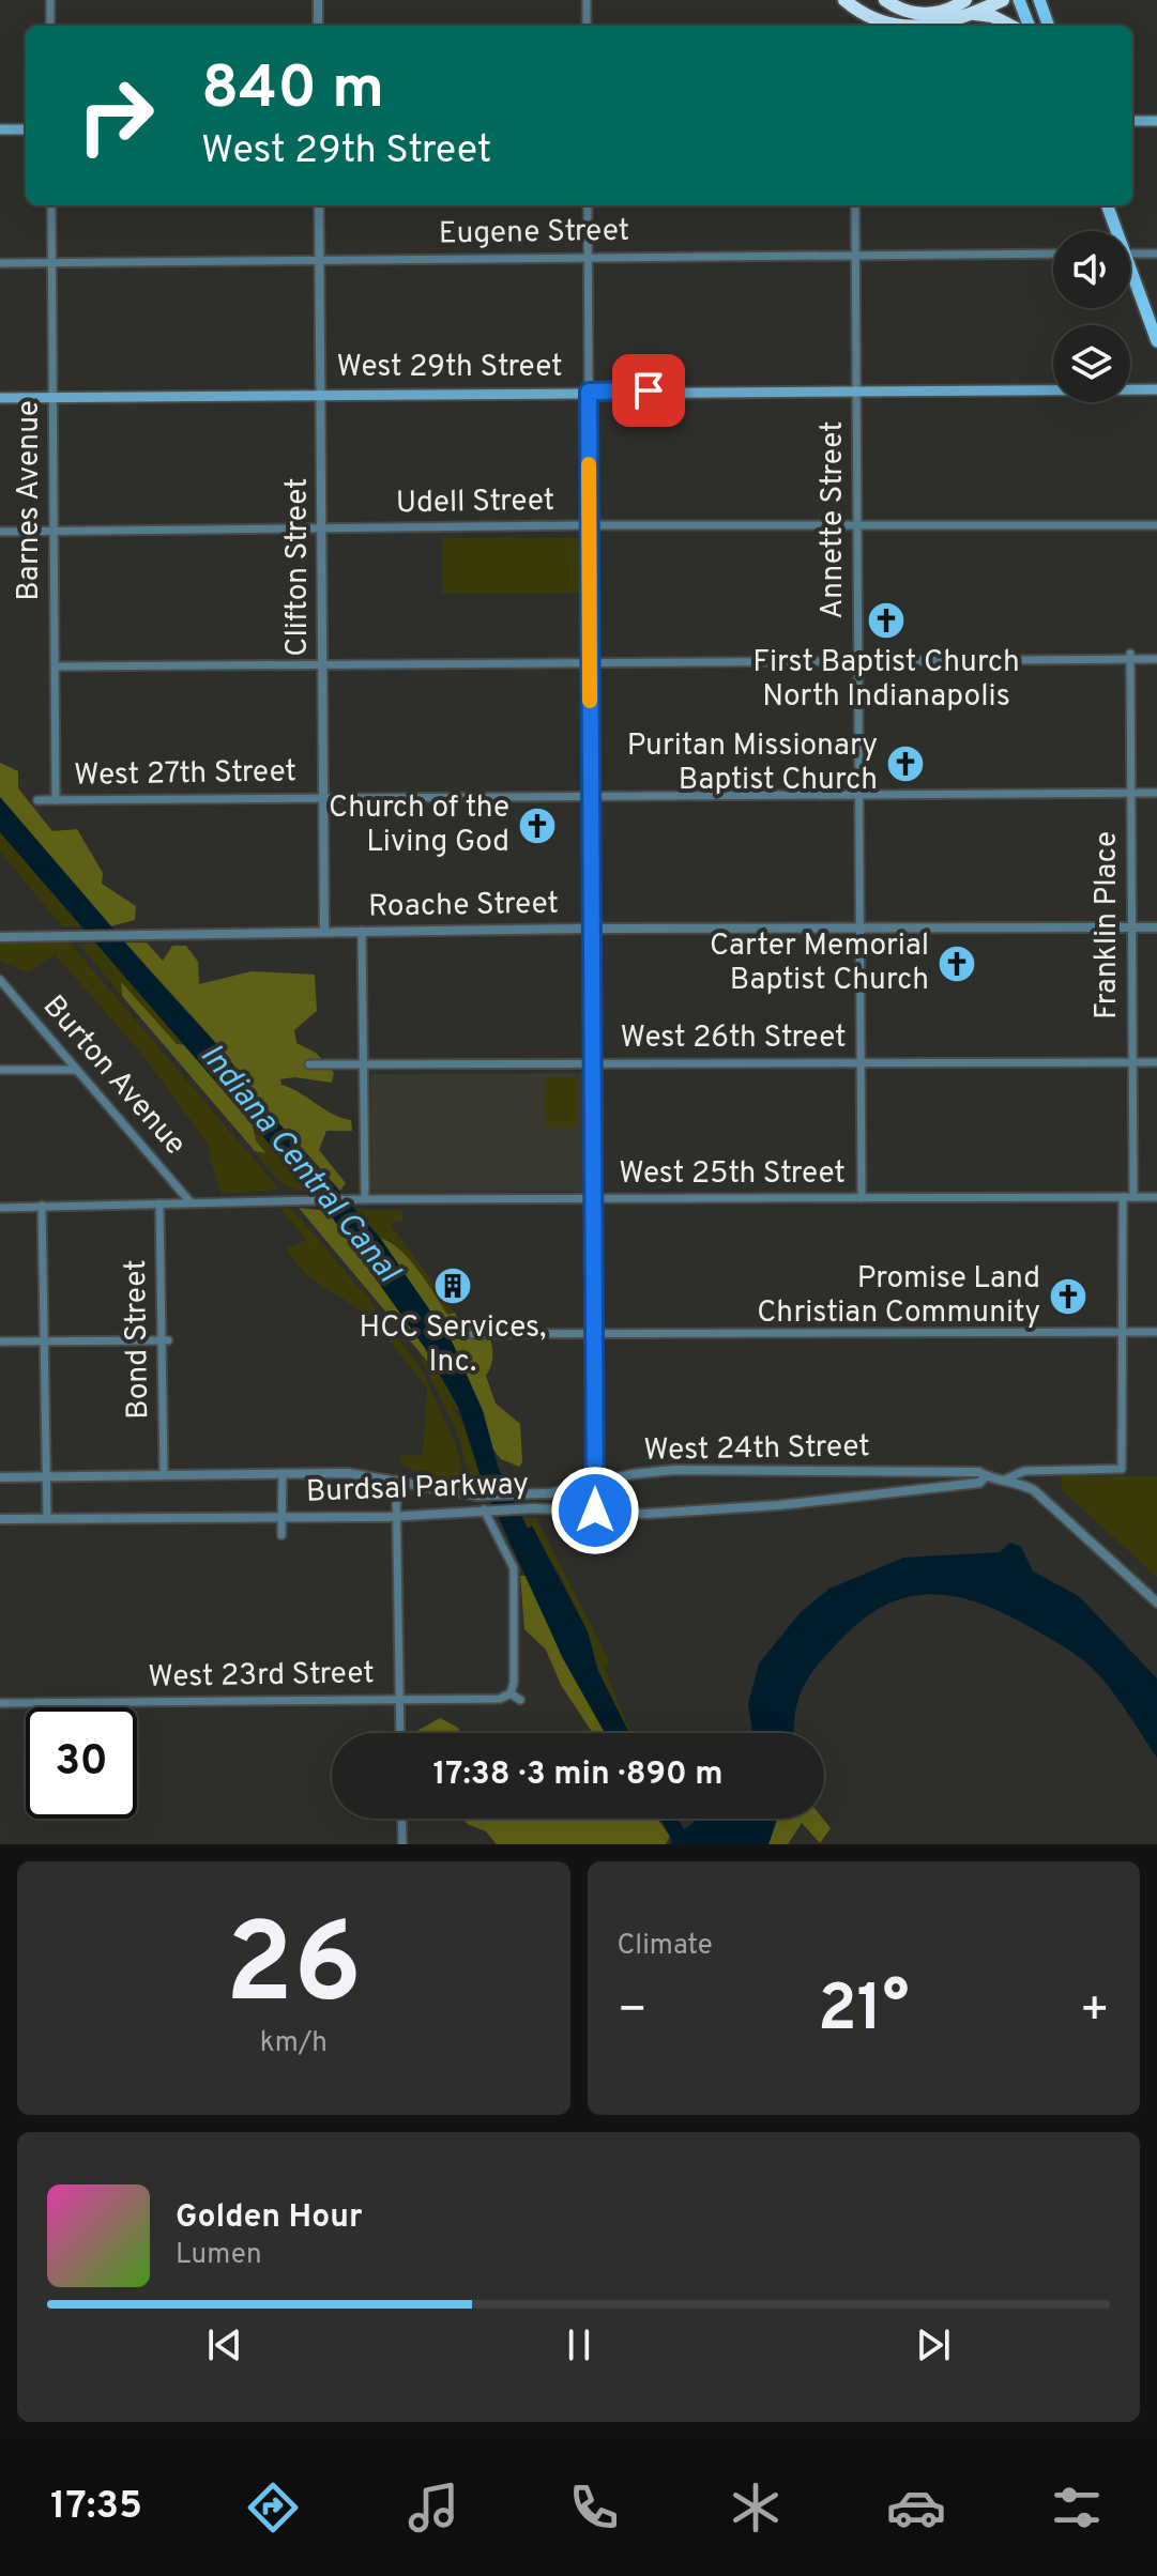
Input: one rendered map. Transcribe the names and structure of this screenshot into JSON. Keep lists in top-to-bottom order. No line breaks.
{"streets":{"main road":["West 29th Street"],"street":["Eugene Street","Barnes Avenue","Udell Street","Annette Street","Clifton Street","West 27th Street","Roache Street","Franklin Place","West 26th Street","Burton Avenue","West 25th Street","Bond Street","West 24th Street","Burdsal Parkway","West 23rd Street"]},"crossings":[["Eugene Street","Barnes Avenue"],["Eugene Street","Annette Street"],["Eugene Street","Clifton Street"],["West 29th Street","Barnes Avenue"],["West 29th Street","Annette Street"],["West 29th Street","Clifton Street"],["Barnes Avenue","Udell Street"],["Barnes Avenue","West 27th Street"],["Udell Street","Annette Street"],["Udell Street","Clifton Street"],["Annette Street","West 27th Street"],["Annette Street","Roache Street"],["Annette Street","West 26th Street"],["Annette Street","West 25th Street"],["Clifton Street","West 27th Street"],["Clifton Street","Roache Street"],["West 27th Street","Franklin Place"],["Roache Street","Franklin Place"],["Franklin Place","West 26th Street"],["Franklin Place","West 25th Street"],["Burton Avenue","West 25th Street"],["West 25th Street","Bond Street"],["Bond Street","Burdsal Parkway"],["West 24th Street","Burdsal Parkway"]],"water":["Indiana Central Canal"],"places":{"church":["First Baptist Church North Indianapolis","Puritan Missionary Baptist Church","Church of the Living God","Carter Memorial Baptist Church","Promise Land Christian Community"],"building":["HCC Services, Inc."]},"page":{"turn":["840 m","West 29th Street"],"limit":"30","trip":"17:38 · 3 min · 890 m","tile":[["26","km/h"],"Climate"],"heat":["−","21°","+"],"song":["Golden Hour","Lumen"],"tabs":"17:35"}}
